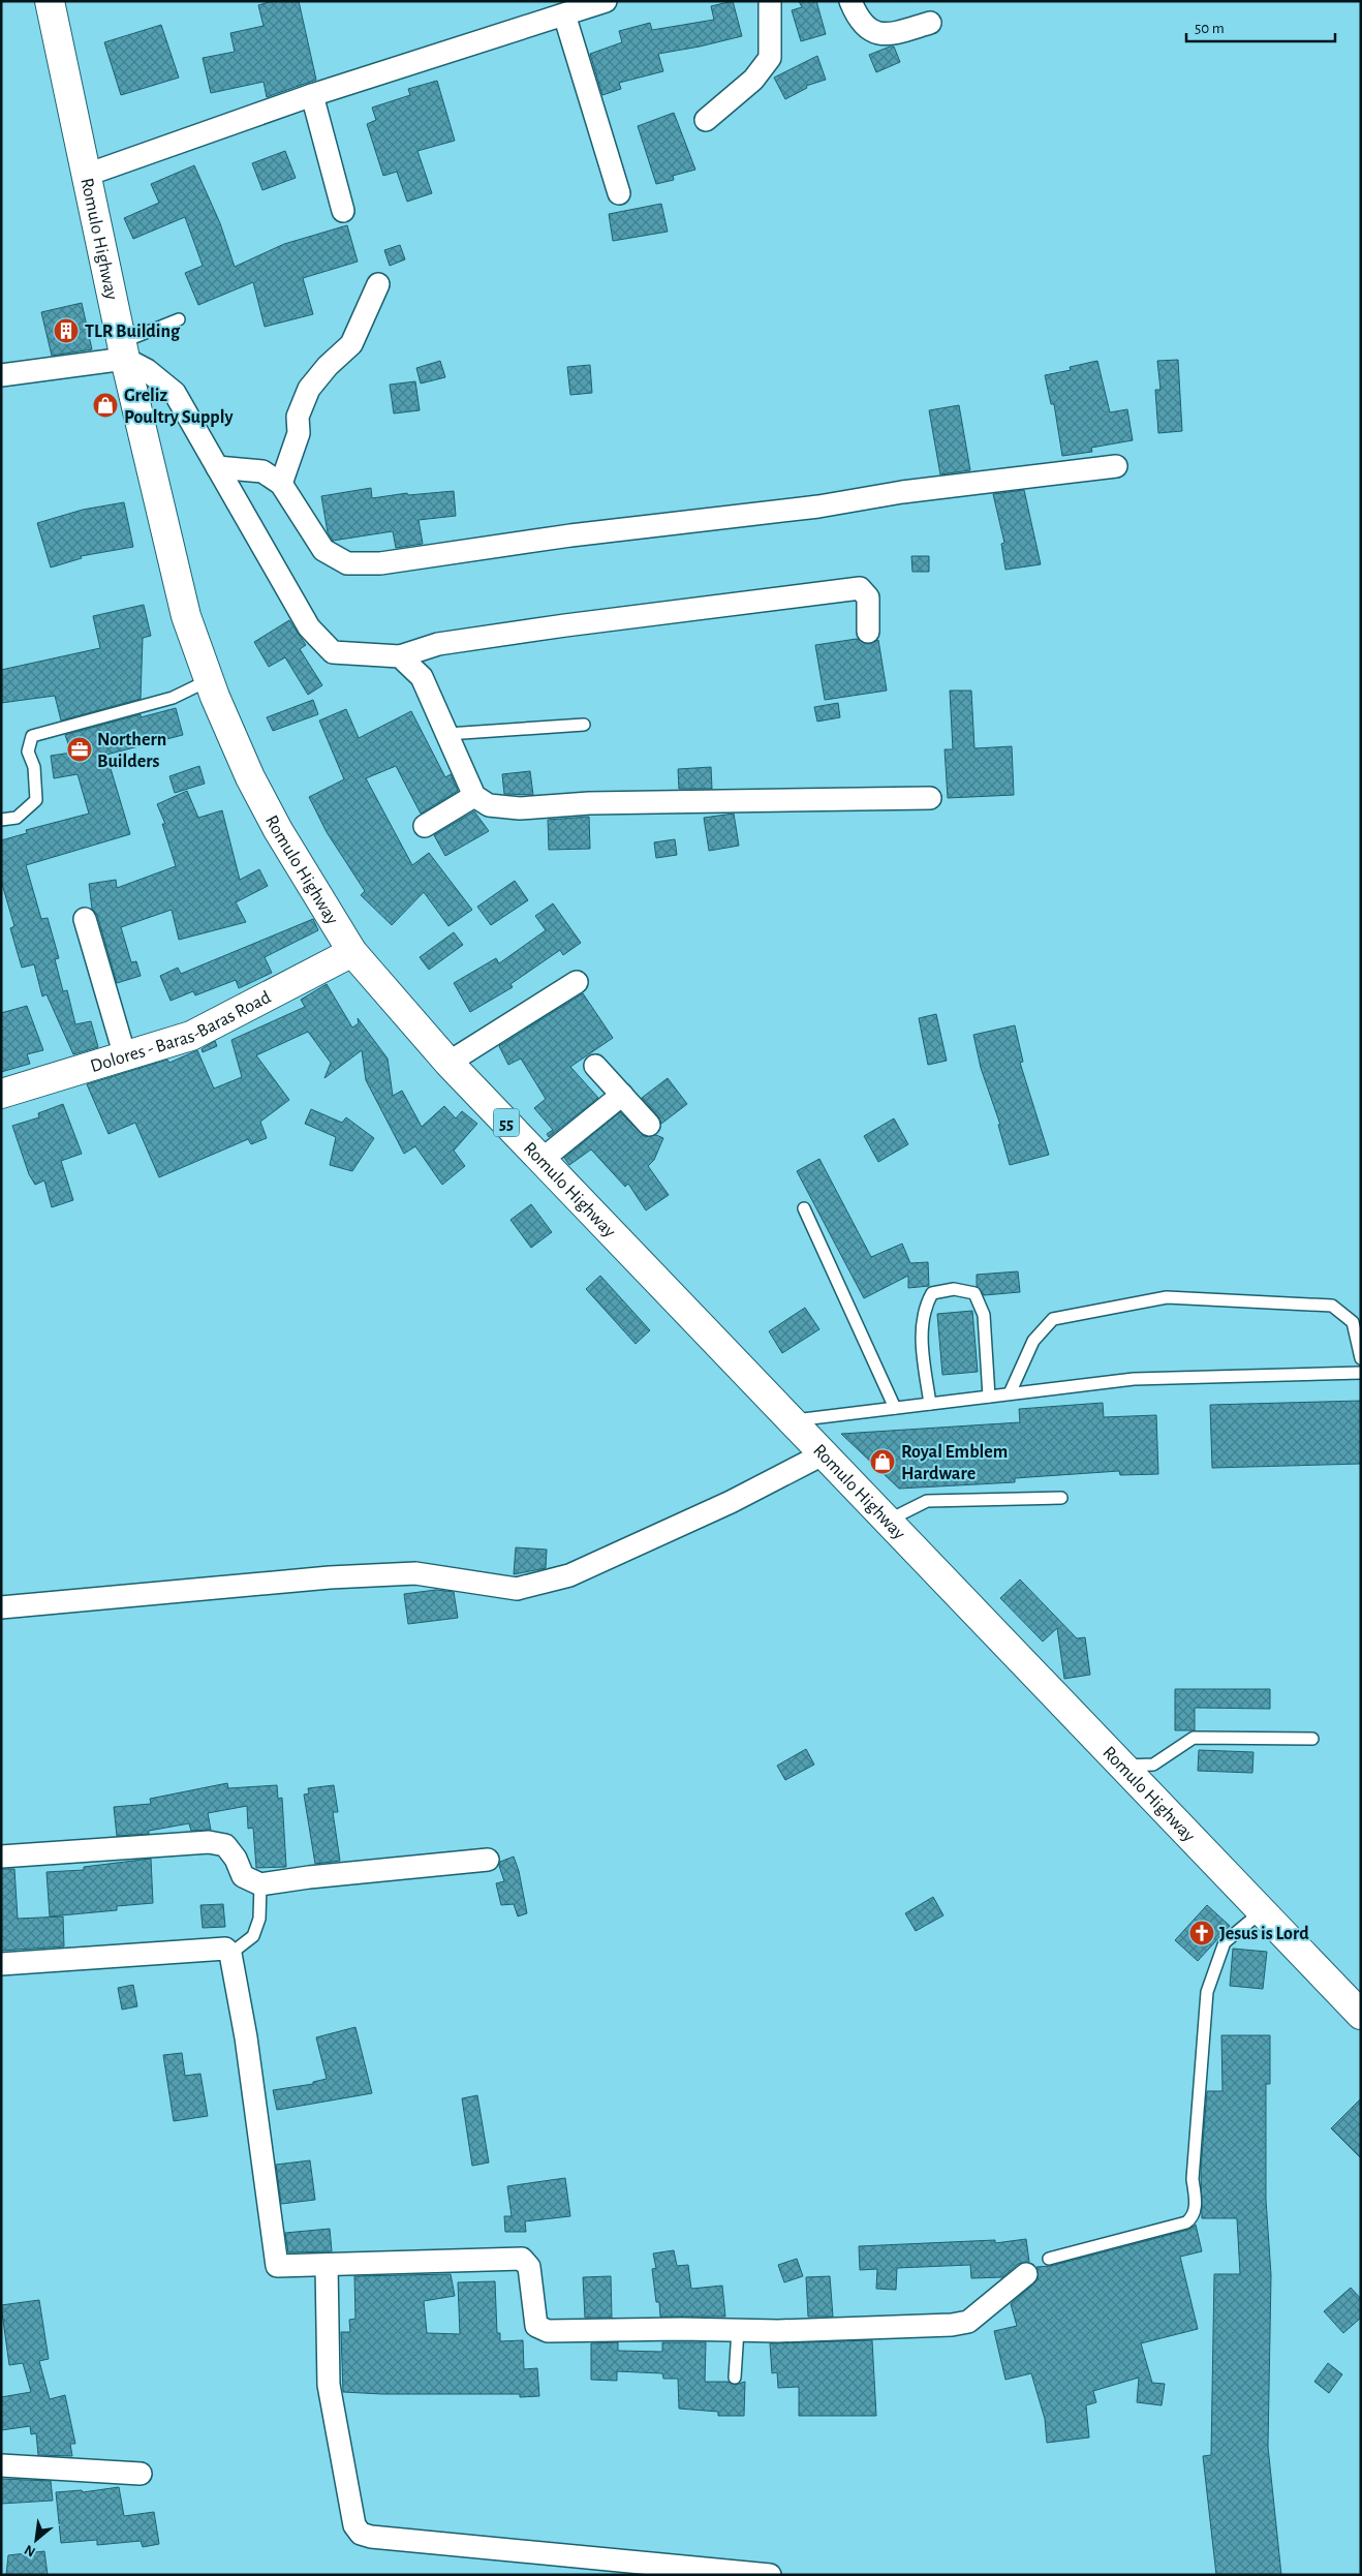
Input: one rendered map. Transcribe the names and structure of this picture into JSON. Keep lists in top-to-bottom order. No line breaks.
{"streets":{"main road":["Romulo Highway","Dolores - Baras-Baras Road","55"]},"crossings":[["Romulo Highway","Dolores - Baras-Baras Road"]],"places":{"building":["TLR Building"],"shop":["Greliz Poultry Supply","Royal Emblem Hardware"],"office":["Northern Builders"],"church":["Jesus is Lord"]},"scale_bar":"50 m","north":"bottom left"}
